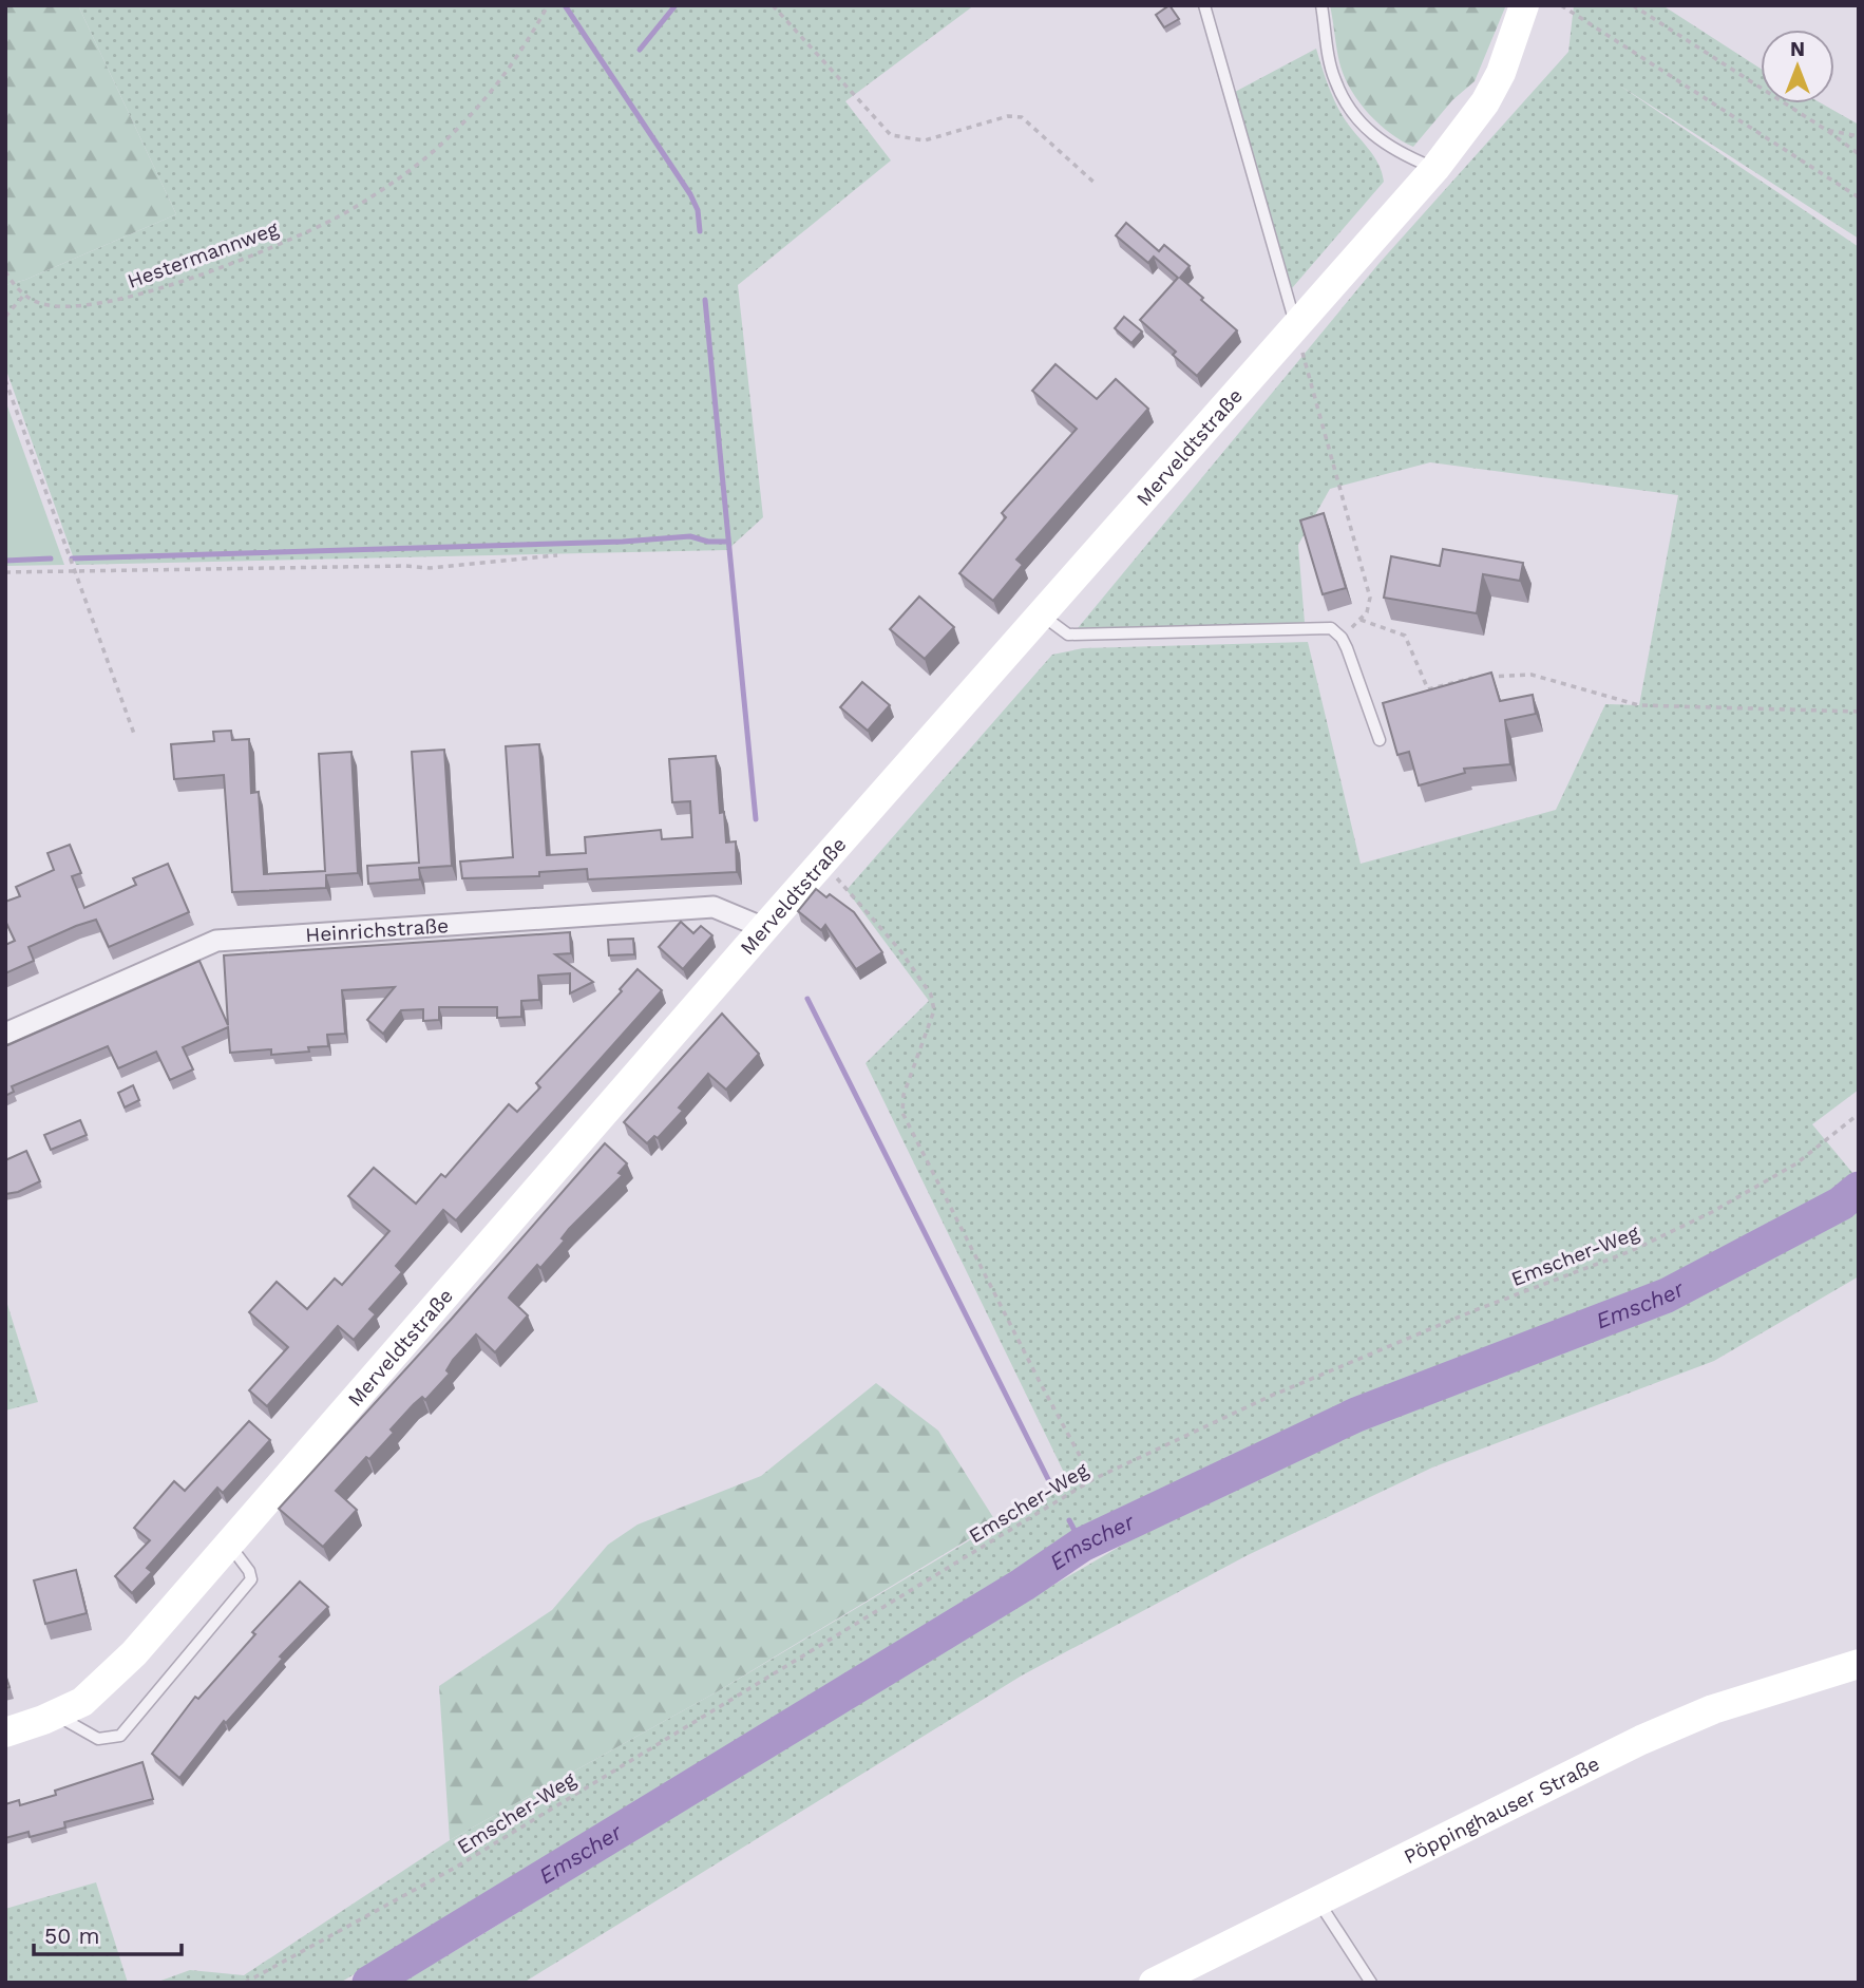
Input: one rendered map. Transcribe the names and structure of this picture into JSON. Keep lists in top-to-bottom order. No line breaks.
{"streets":{"main road":["Merveldtstraße","Pöppinghauser Straße"],"street":["Heinrichstraße"],"path":["Hestermannweg","Emscher-Weg"]},"crossings":[["Merveldtstraße","Heinrichstraße"]],"water":["Emscher"],"scale_bar":"50 m","north":"top"}
